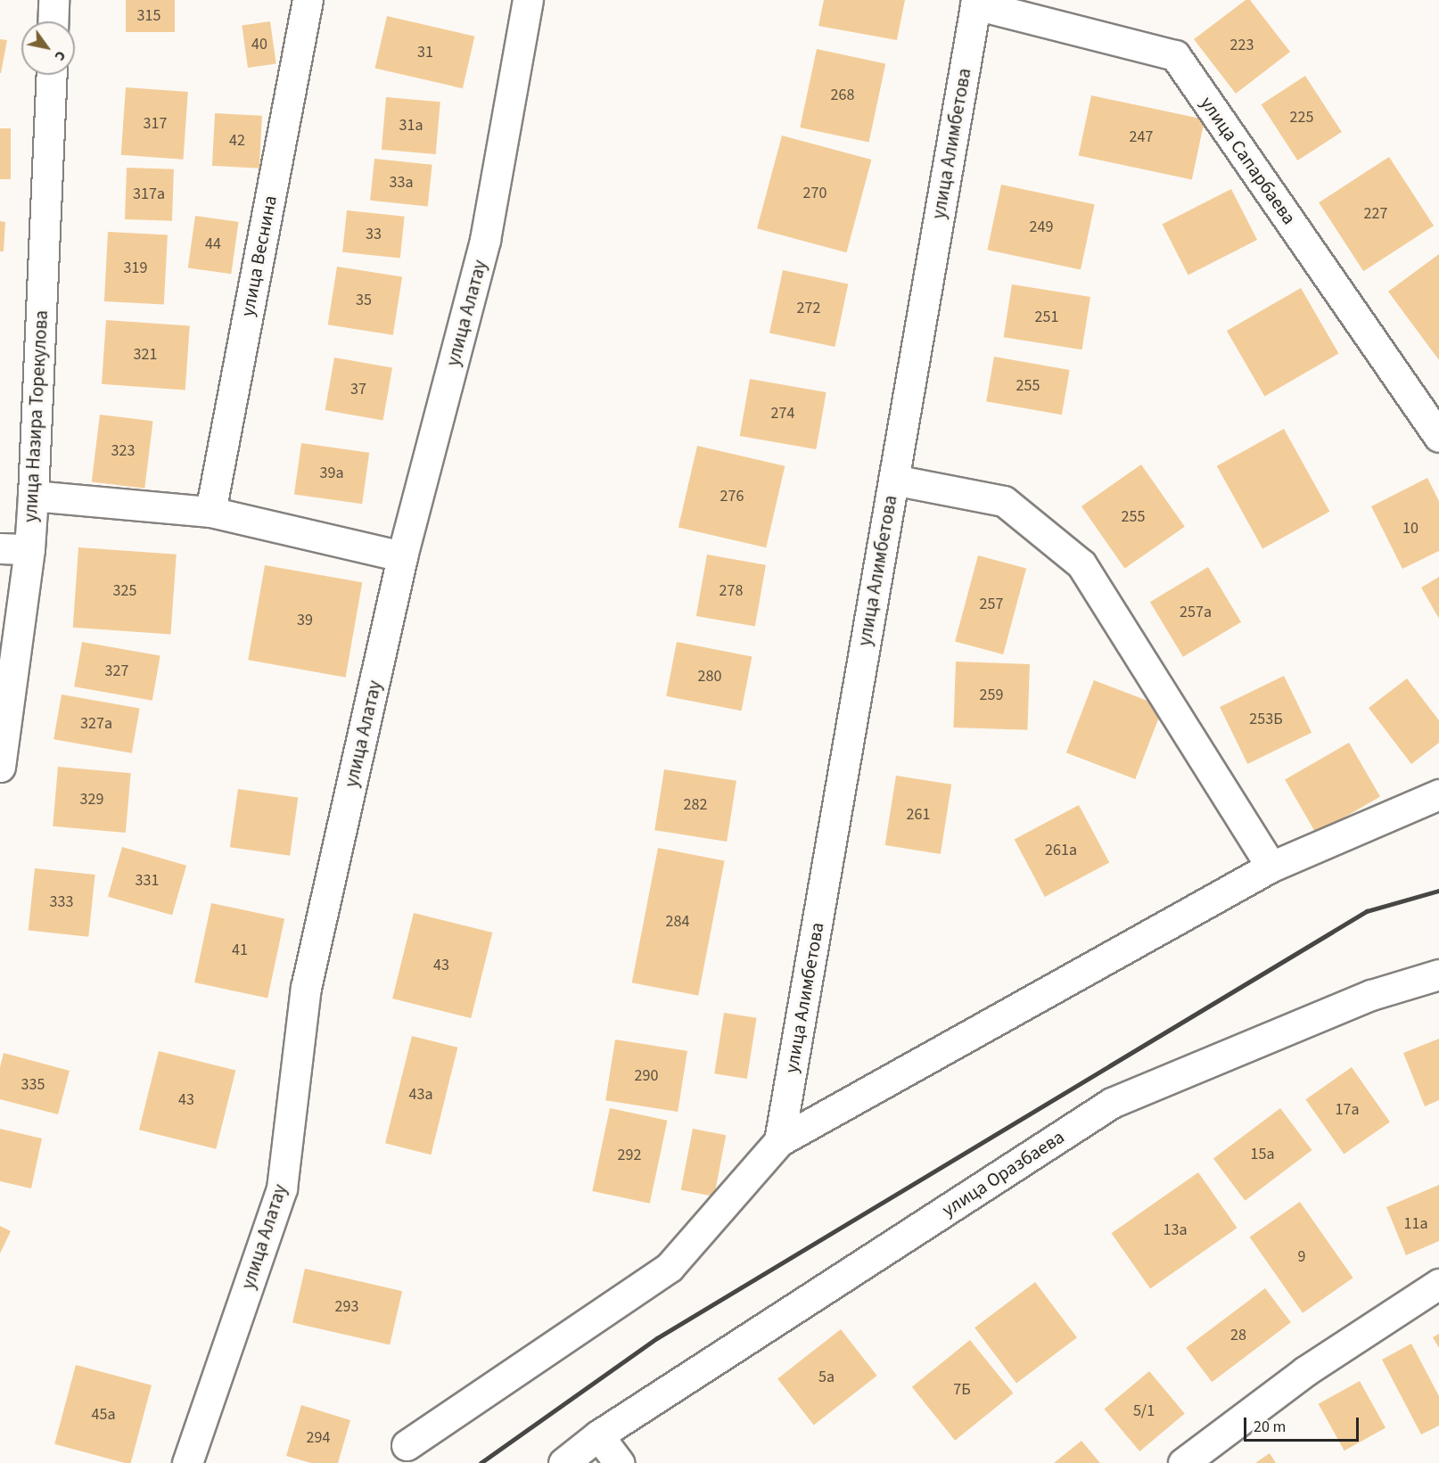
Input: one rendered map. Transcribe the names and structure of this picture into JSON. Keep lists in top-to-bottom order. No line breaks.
{"streets":{"street":["улица Алимбетова","улица Сапарбаева","улица Веснина","улица Алатау","улица Назира Торекулова","улица Оразбаева"]},"crossings":[["улица Алимбетова","улица Сапарбаева"]],"house_numbers":["315","40","223","31","268","225","317","31а","247","42","33а","270","317а","227","249","33","44","319","35","272","251","321","255","37","274","323","39а","276","255","10","325","278","257","257а","39","327","280","259","253Б","327а","329","282","261","261а","331","333","284","41","43","290","335","43а","43","17а","15а","292","11а","13а","9","293","28","5а","7Б","5/1","45а","294"],"scale_bar":"20 m","north":"bottom right"}
